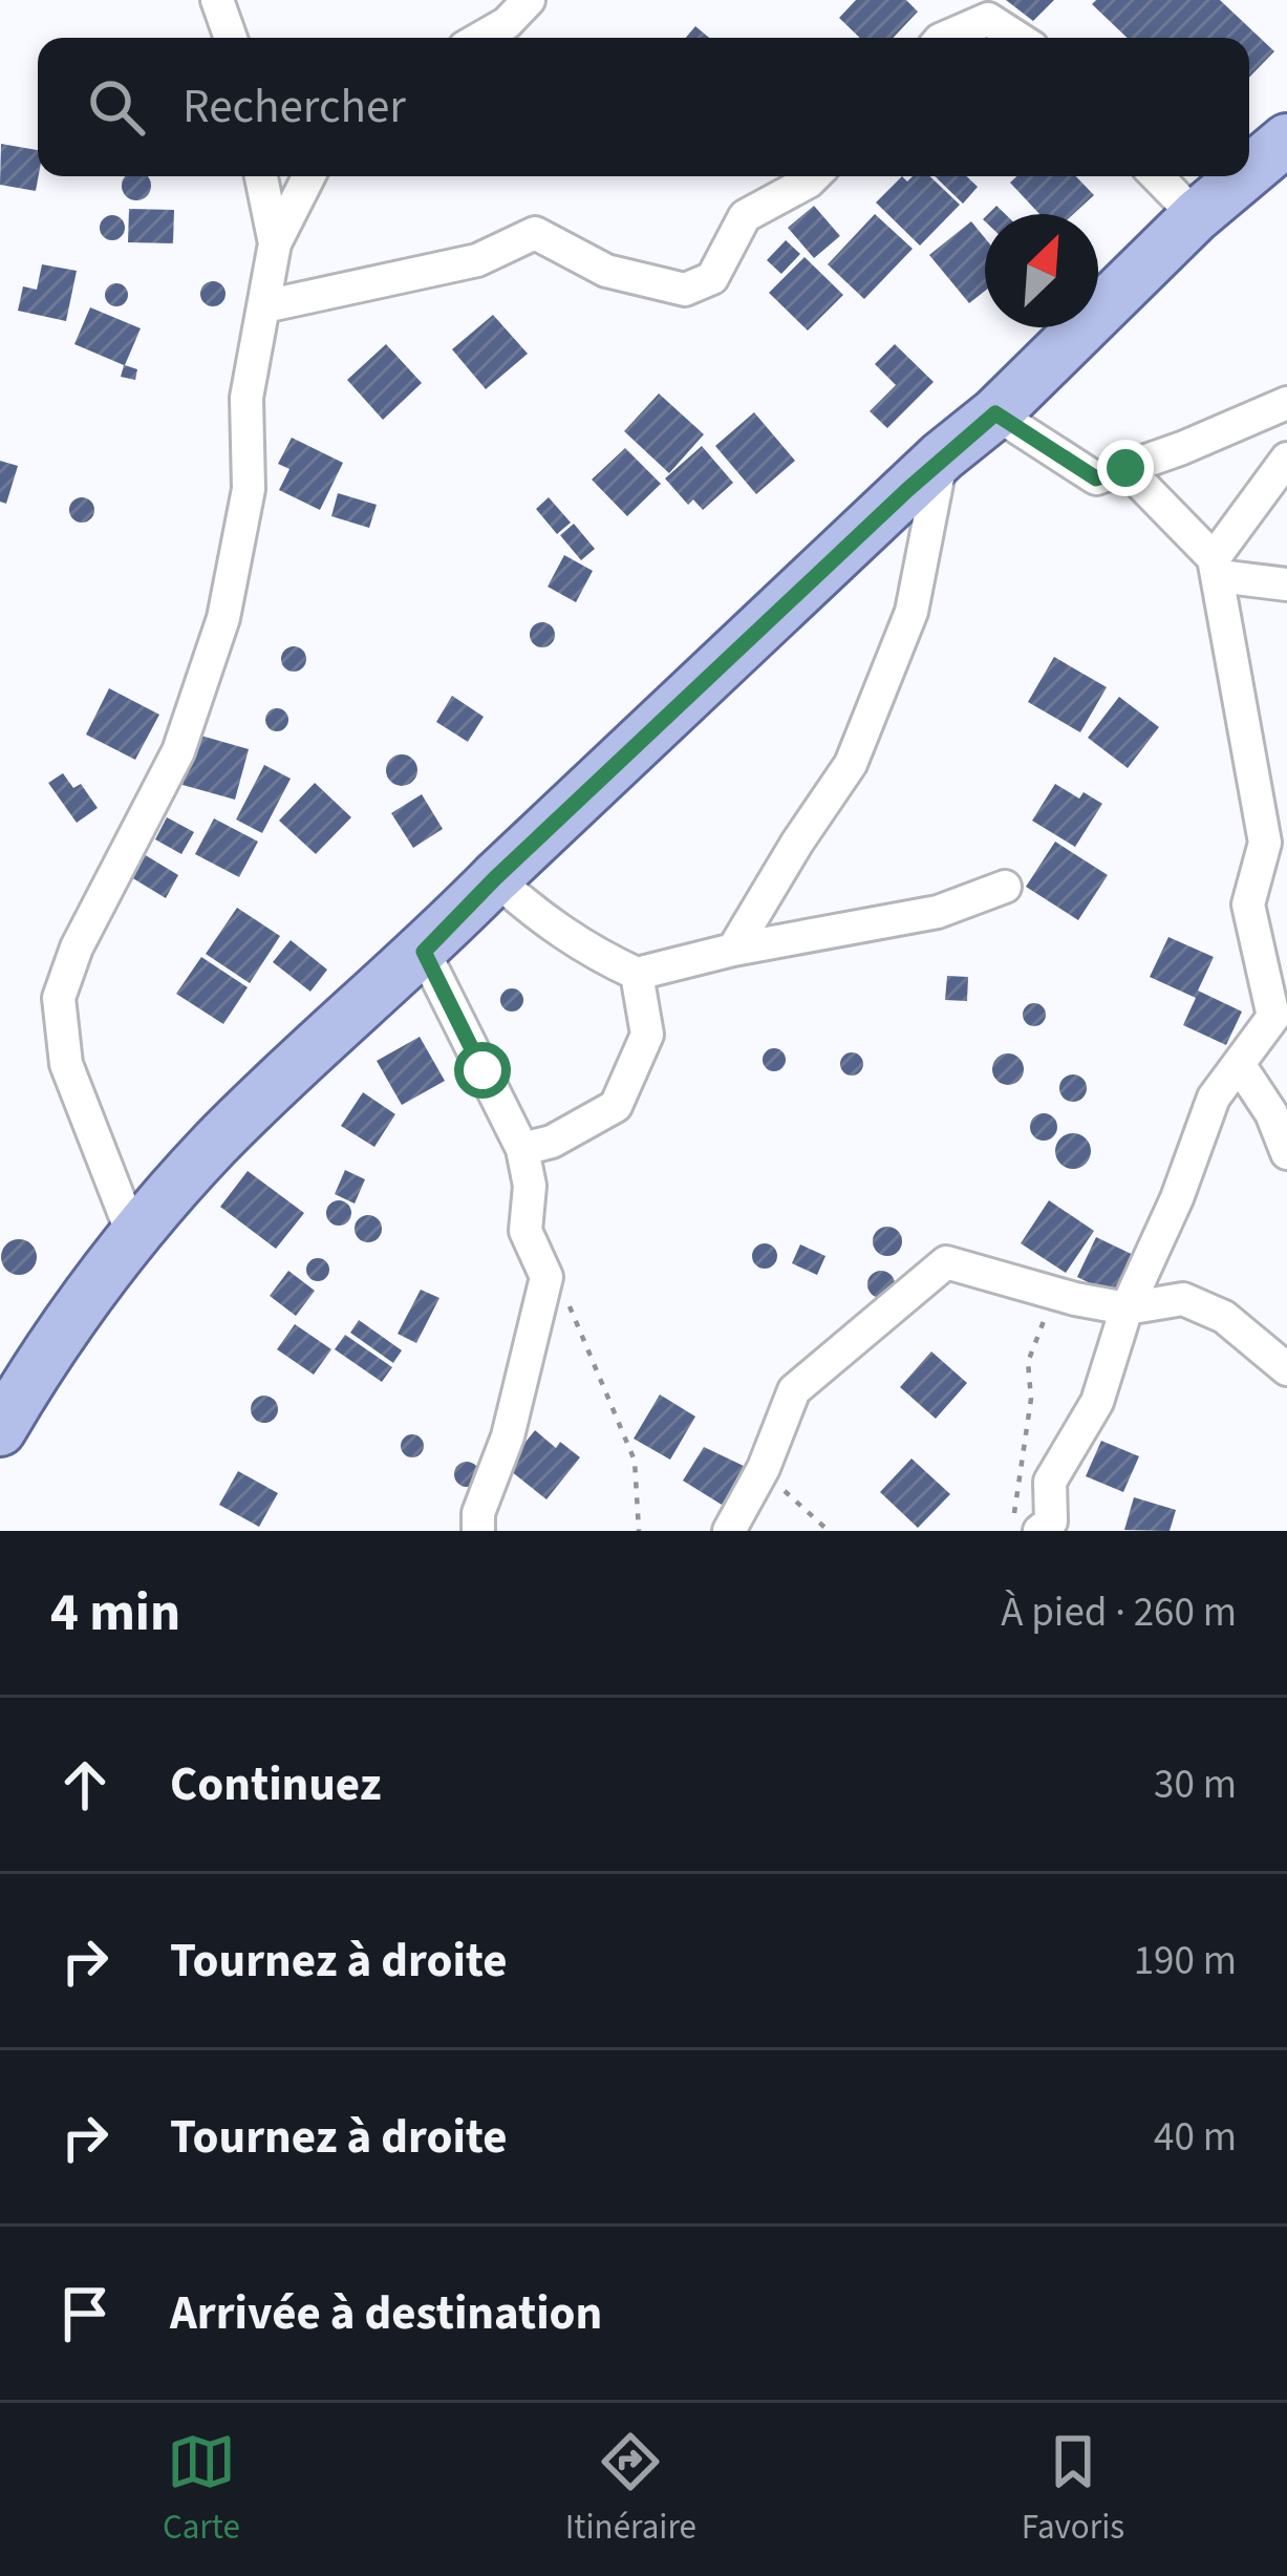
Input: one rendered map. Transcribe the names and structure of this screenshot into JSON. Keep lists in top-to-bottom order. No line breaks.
{"north":"top right","page":{"search":"Rechercher","heading":["4 min","À pied · 260 m"],"list":[["Continuez","30 m"],["Tournez à droite","190 m"],["Tournez à droite","40 m"],"Arrivée à destination"],"nav":["Carte","Itinéraire","Favoris"]}}
